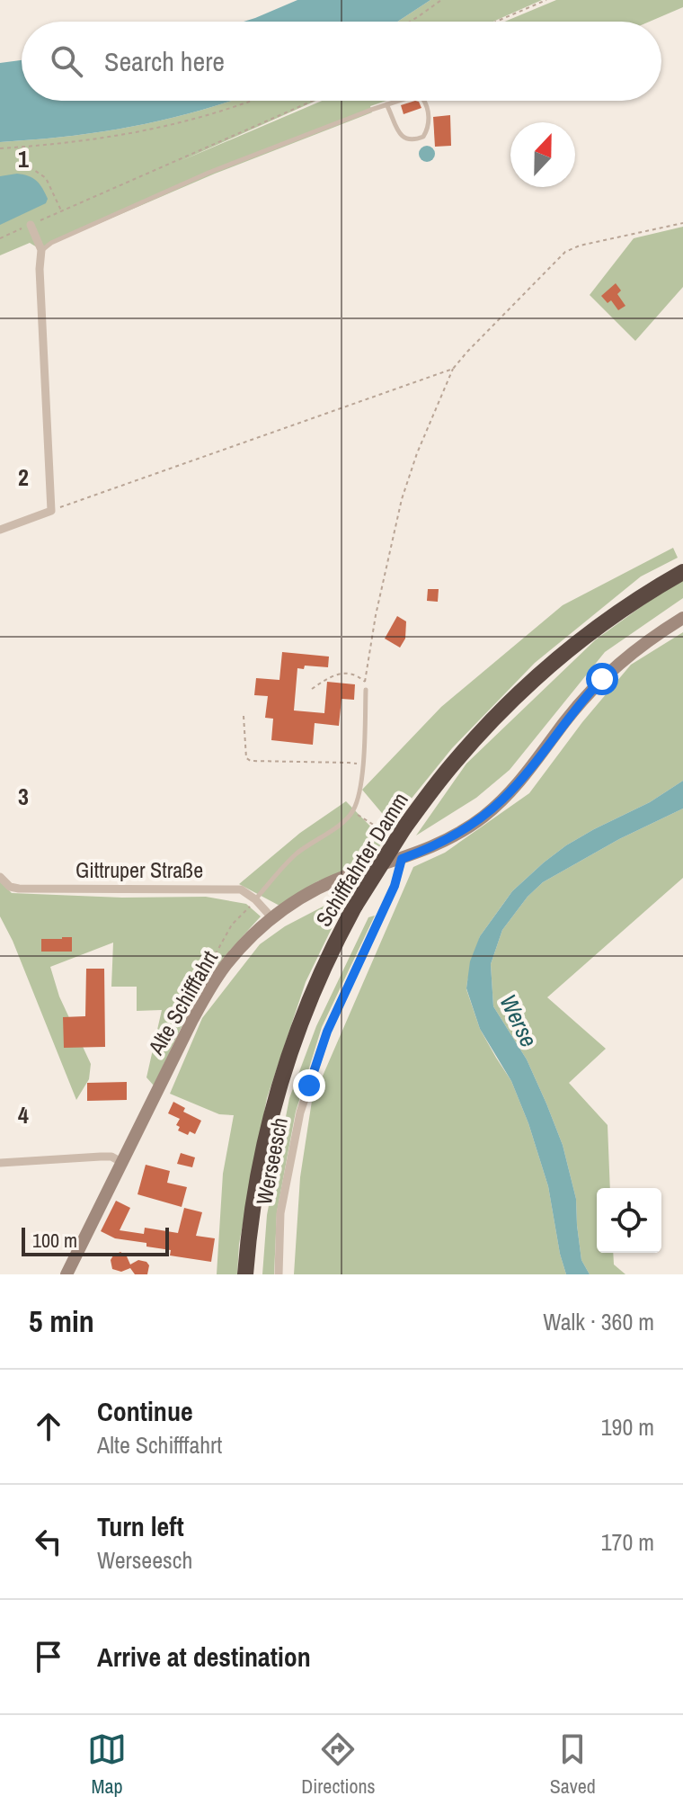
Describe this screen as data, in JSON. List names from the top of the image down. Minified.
{"streets":{"highway":["Schifffahrter Damm"],"street":["Gittruper Straße","Alte Schifffahrt","Werseesch"]},"crossings":[["Gittruper Straße","Alte Schifffahrt"],["Alte Schifffahrt","Werseesch"]],"water":["Werse"],"scale_bar":"100 m","north":"top","page":{"search":"Search here","scale":"100 m","heading":["5 min","Walk · 360 m"],"list":[["Continue","Alte Schifffahrt","190 m"],["Turn left","Werseesch","170 m"],"Arrive at destination"],"nav":["Map","Directions","Saved"]},"grid":{"rows":["1","2","3","4"]}}
